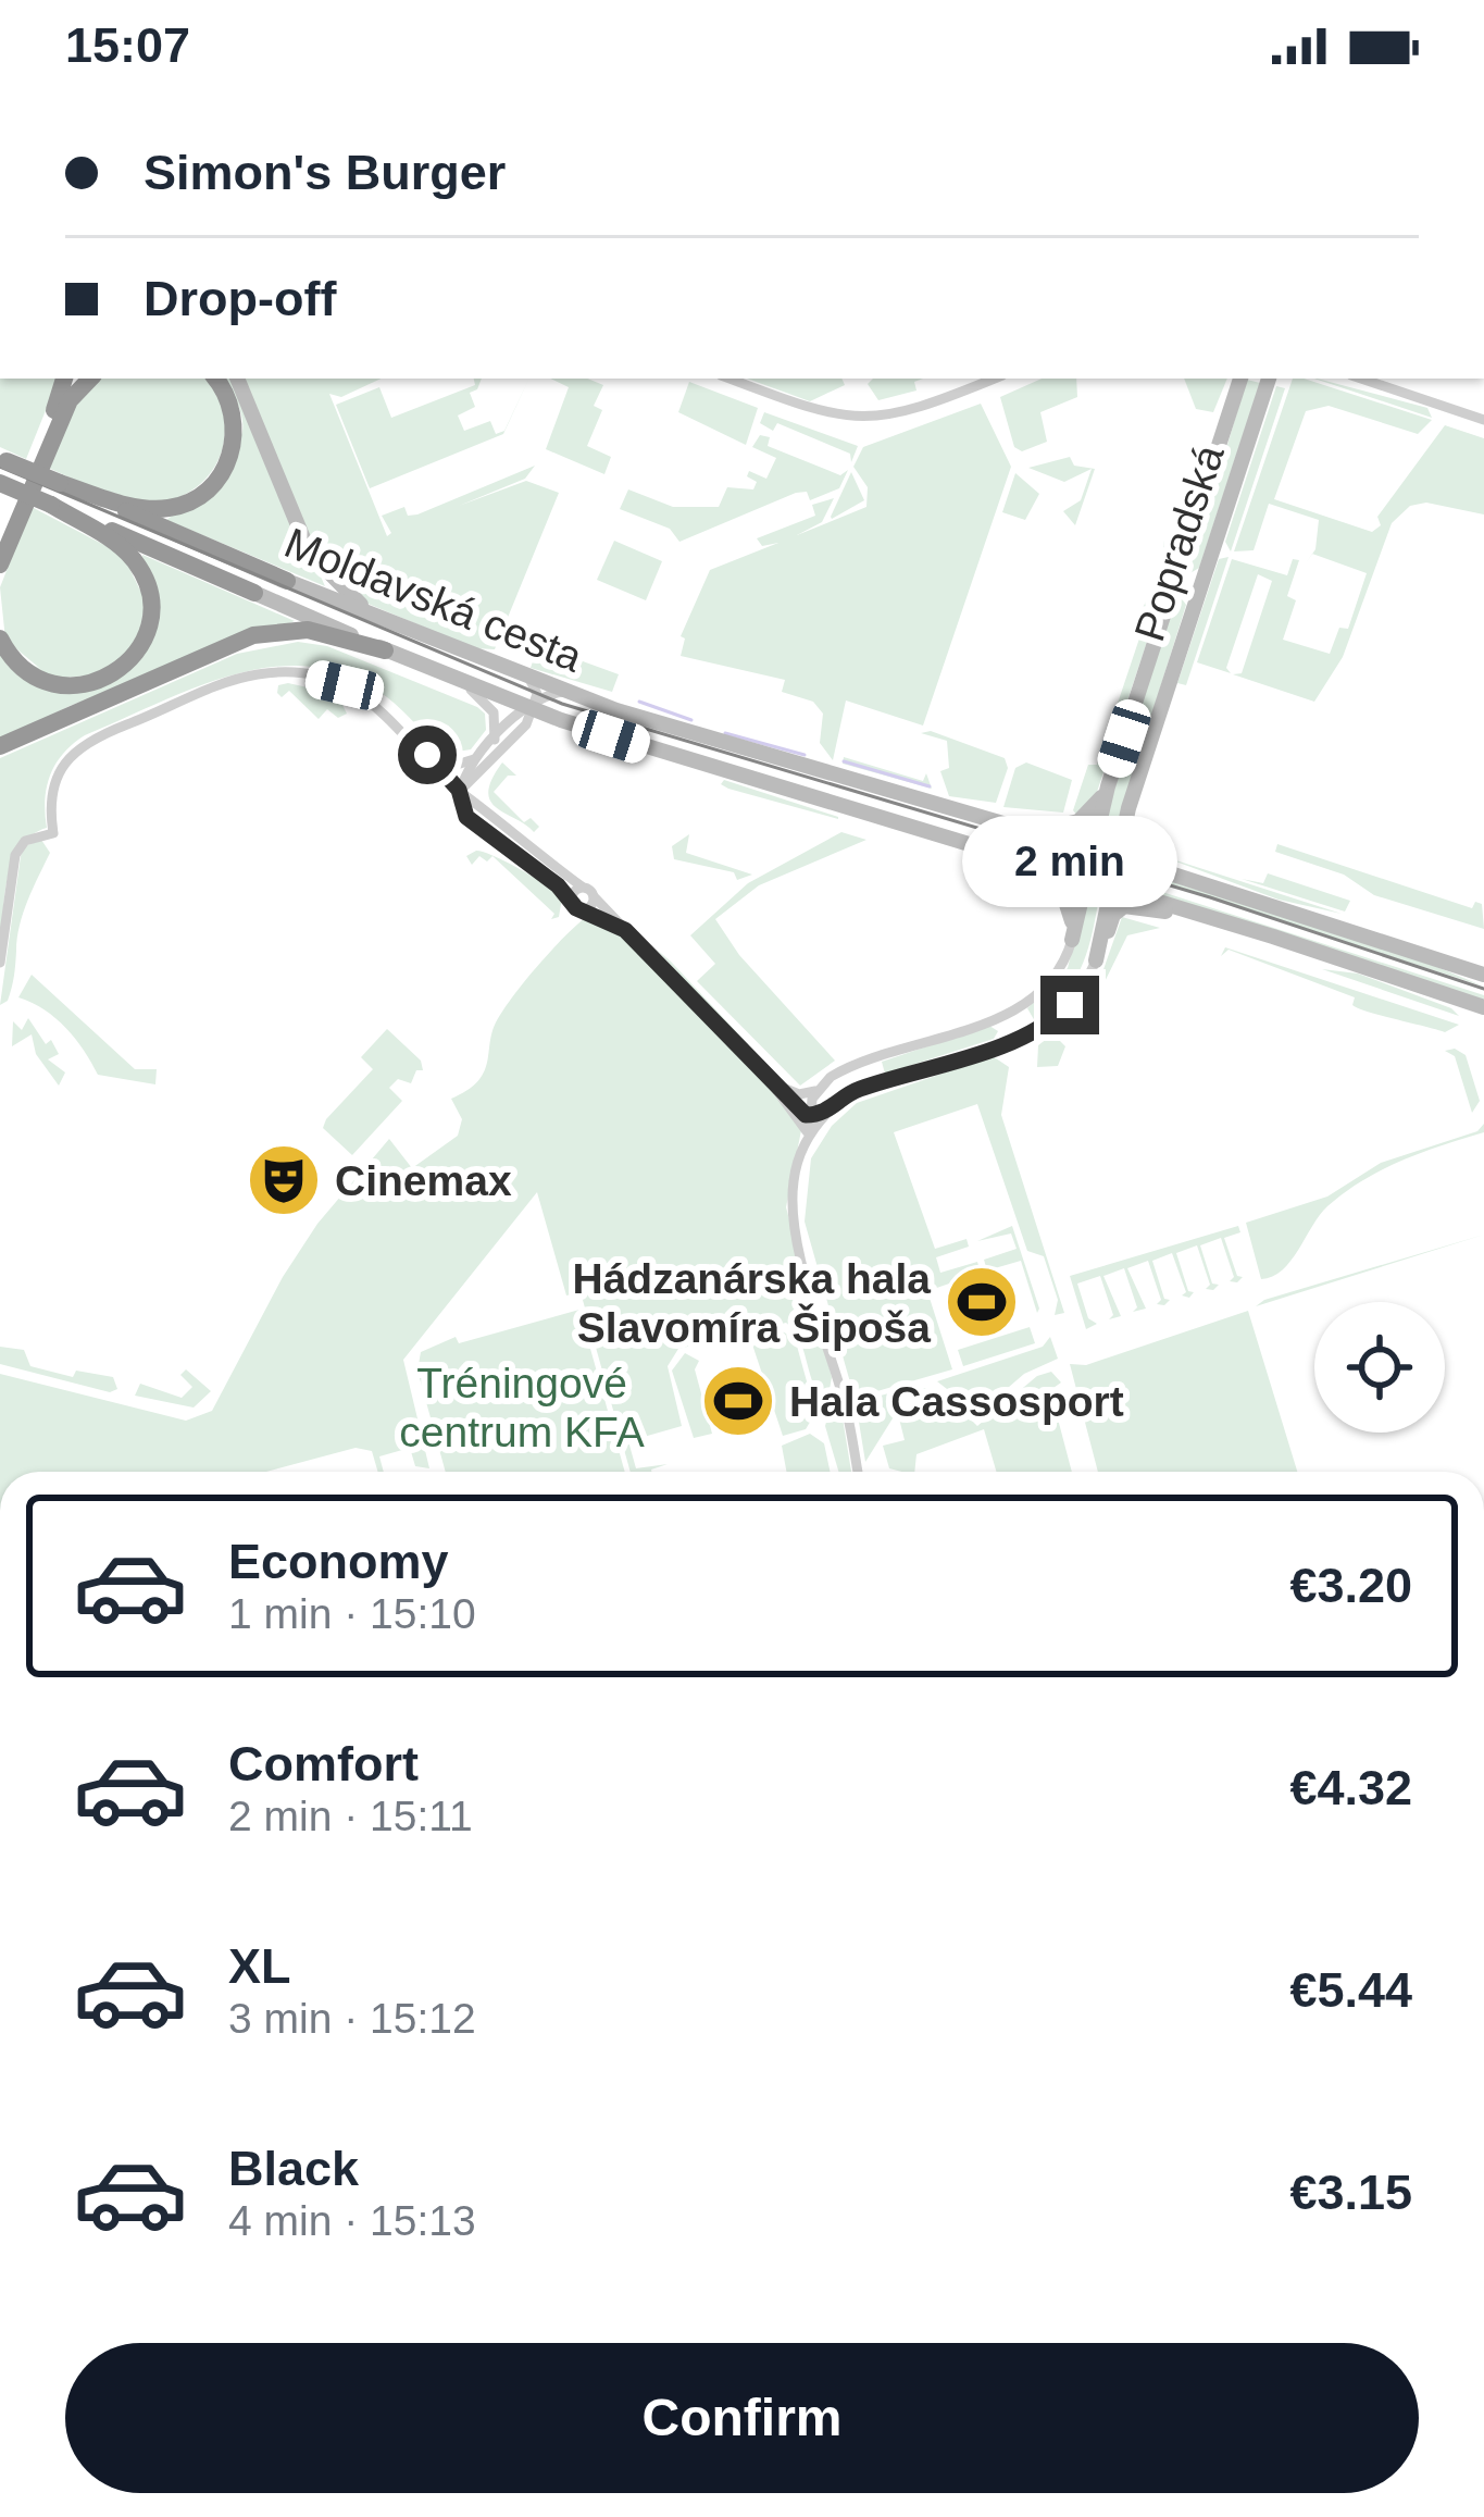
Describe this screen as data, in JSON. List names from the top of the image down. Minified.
{"streets":{"highway":["Moldavská cesta"],"street":["Popradská"]},"crossings":[["Popradská","Moldavská cesta"]],"parks":["Tréningové centrum KFA"],"places":{"theatre":["Cinemax"],"sports":["Hádzanárska hala Slavomíra Šipoša","Hala Cassosport"]},"page":{"status":"15:07","banner":["Simon's Burger","Drop-off"],"bubble":"2 min","list":[{"name":"Economy","note":"1 min · 15:10","value":"€3.20"},{"name":"Comfort","note":"2 min · 15:11","value":"€4.32"},{"name":"XL","note":"3 min · 15:12","value":"€5.44"},{"name":"Black","note":"4 min · 15:13","value":"€3.15"}],"buttons":"Confirm"}}
